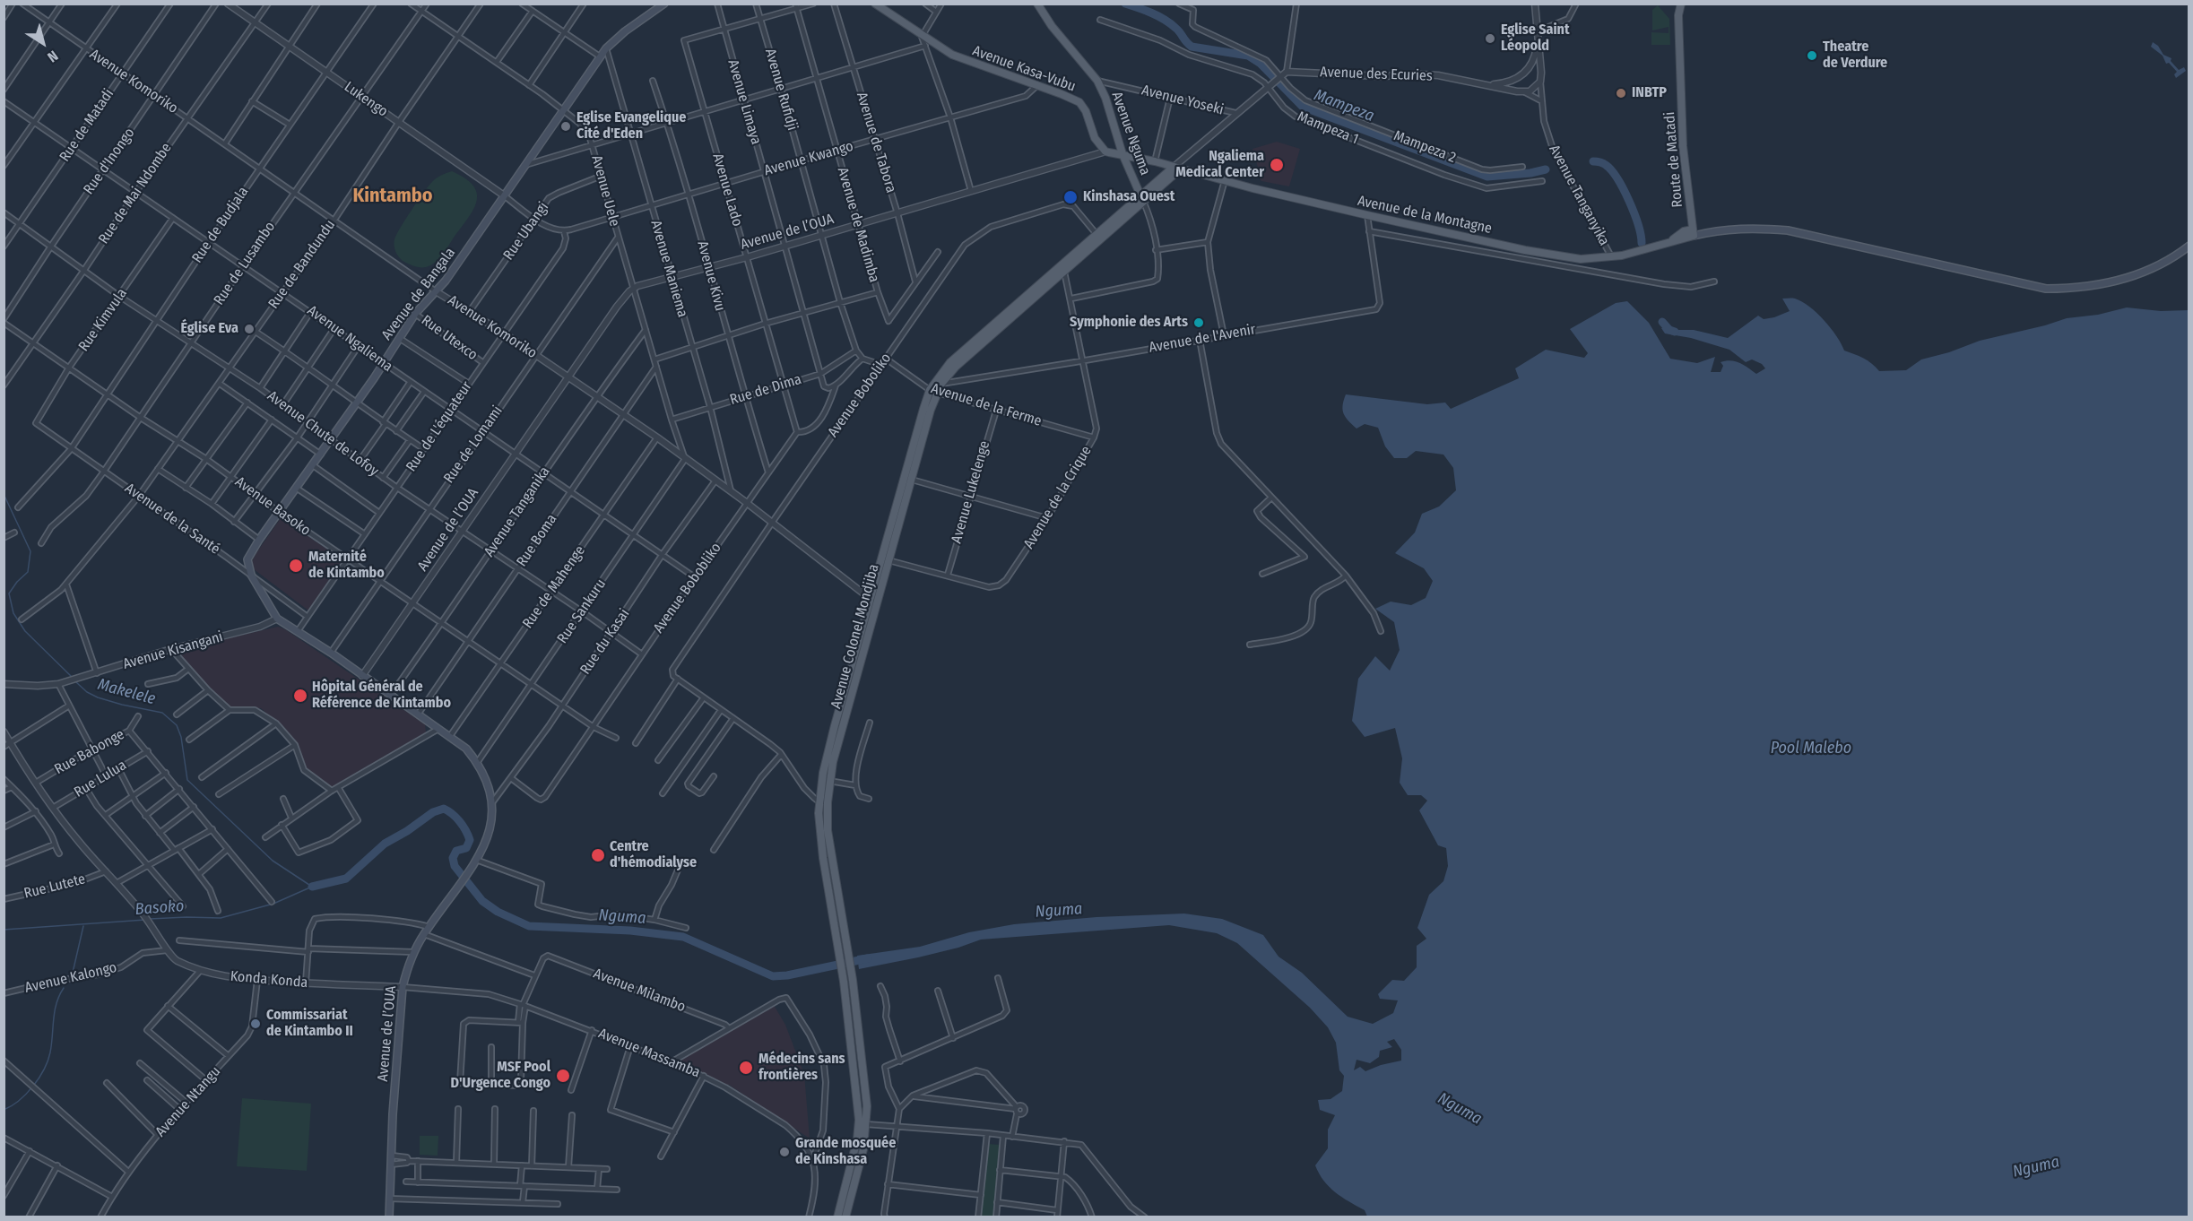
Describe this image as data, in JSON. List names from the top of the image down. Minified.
{"streets":{"main road":["Avenue Kasa-Vubu","Avenue Nguma","Route de Matadi","Avenue de la Montagne","Avenue de l’OUA","Avenue de Bangala","Avenue Colonel Mondjiba"],"street":["Avenue des Ecuries","Avenue Komoriko","Avenue Rufidji","Lukengo","Avenue Yoseki","Avenue Limaya","Rue de Matadi","Mampeza 1","Avenue de Tabora","Mampeza 2","Avenue Kwango","Rue d'Inongo","Avenue Lado","Avenue Uele","Rue de Mai Ndombe","Avenue Tanganyika","Rue de Budjala","Avenue de Madimba","Rue Ubangi","Rue de Lusambo","Rue de Bandundu","Avenue Maniema","Avenue Kivu","Rue Kimvula","Rue Utexco","Avenue Ngaliema","Avenue de l'Avenir","Rue de Dima","Avenue Boboliko","Avenue de la Ferme","Rue de L'équateur","Avenue Chute de Lofoy","Rue de Lomami","Avenue Lukelenge","Avenue de la Crique","Avenue Basoko","Avenue Tanganika","Avenue de la Santé","Rue Boma","Rue de Mahenge","Avenue Bobobliko","Rue Sankuru","Rue du Kasai","Avenue Kisangani","Rue Babonge","Rue Lulua","Rue Lutete","Avenue Kalongo","Konda Konda","Avenue Milambo","Avenue Massamba","Avenue Ntangu"]},"crossings":[["Avenue Kasa-Vubu","Avenue Kwango"],["Avenue Kasa-Vubu","Avenue de l’OUA"],["Avenue des Ecuries","Avenue Tanganyika"],["Avenue Komoriko","Rue de Matadi"],["Avenue Komoriko","Rue d'Inongo"],["Avenue Komoriko","Avenue Uele"],["Avenue Komoriko","Rue de Mai Ndombe"],["Avenue Komoriko","Rue de Budjala"],["Avenue Komoriko","Rue Ubangi"],["Avenue Komoriko","Avenue de l’OUA"],["Avenue Komoriko","Rue de Lusambo"],["Avenue Komoriko","Rue de Bandundu"],["Avenue Komoriko","Avenue Maniema"],["Avenue Komoriko","Avenue de Bangala"],["Avenue Komoriko","Avenue Boboliko"],["Avenue Komoriko","Rue de L'équateur"],["Avenue Komoriko","Rue de Lomami"],["Avenue Komoriko","Avenue Tanganika"],["Avenue Komoriko","Rue Boma"],["Avenue Komoriko","Rue de Mahenge"],["Avenue Komoriko","Avenue Bobobliko"],["Avenue Komoriko","Rue Sankuru"],["Avenue Komoriko","Avenue Colonel Mondjiba"],["Avenue Komoriko","Rue du Kasai"],["Avenue Rufidji","Avenue Kwango"],["Avenue Rufidji","Avenue de l’OUA"],["Avenue Rufidji","Rue de Dima"],["Avenue Rufidji","Avenue Bobobliko"],["Lukengo","Rue de Mai Ndombe"],["Lukengo","Rue de Budjala"],["Lukengo","Rue de Lusambo"],["Lukengo","Rue de Bandundu"],["Lukengo","Avenue de Bangala"],["Avenue Yoseki","Avenue Nguma"],["Avenue Limaya","Avenue Kwango"],["Avenue Limaya","Avenue Lado"],["Avenue Limaya","Avenue de l’OUA"],["Avenue Limaya","Rue de Dima"],["Avenue Limaya","Avenue Bobobliko"],["Rue de Matadi","Avenue Ngaliema"],["Rue de Matadi","Avenue Chute de Lofoy"],["Avenue Nguma","Avenue Colonel Mondjiba"],["Avenue de Tabora","Avenue Kwango"],["Avenue de Tabora","Avenue de Madimba"],["Avenue de Tabora","Avenue de l’OUA"],["Avenue Kwango","Avenue Lado"],["Avenue Kwango","Avenue Uele"],["Avenue Kwango","Avenue de Madimba"],["Avenue Kwango","Avenue Maniema"],["Avenue Kwango","Avenue Kivu"],["Avenue Kwango","Rue de L'équateur"],["Rue d'Inongo","Avenue Ngaliema"],["Rue d'Inongo","Avenue Chute de Lofoy"],["Rue d'Inongo","Avenue Basoko"],["Avenue Lado","Avenue de l’OUA"],["Avenue Lado","Rue de Dima"],["Avenue Lado","Avenue Bobobliko"],["Avenue Uele","Rue Ubangi"],["Avenue Uele","Avenue de l’OUA"],["Avenue Uele","Rue de Lusambo"],["Avenue Uele","Rue de Bandundu"],["Avenue Uele","Avenue de Bangala"],["Avenue Uele","Rue de Dima"],["Avenue Uele","Rue de Lomami"],["Avenue Uele","Avenue Tanganika"],["Avenue Uele","Rue Boma"],["Avenue Uele","Rue Sankuru"],["Rue de Mai Ndombe","Avenue Ngaliema"],["Rue de Mai Ndombe","Avenue Chute de Lofoy"],["Rue de Mai Ndombe","Avenue Basoko"],["Avenue Tanganyika","Avenue de la Montagne"],["Avenue de la Montagne","Avenue de l'Avenir"],["Avenue de la Montagne","Avenue Colonel Mondjiba"],["Rue de Budjala","Avenue Ngaliema"],["Rue de Budjala","Avenue Chute de Lofoy"],["Rue de Budjala","Avenue Basoko"],["Rue de Budjala","Avenue de la Santé"],["Avenue de Madimba","Avenue de l’OUA"],["Avenue de l’OUA","Avenue Maniema"],["Avenue de l’OUA","Avenue Kivu"],["Avenue de l’OUA","Avenue Ngaliema"],["Avenue de l’OUA","Avenue Chute de Lofoy"],["Avenue de l’OUA","Avenue Basoko"],["Avenue de l’OUA","Rue du Kasai"],["Avenue de l’OUA","Konda Konda"],["Avenue de l’OUA","Avenue Massamba"],["Rue de Lusambo","Avenue Ngaliema"],["Rue de Lusambo","Avenue Chute de Lofoy"],["Rue de Lusambo","Avenue Basoko"],["Rue de Lusambo","Avenue de la Santé"],["Rue de Bandundu","Avenue Ngaliema"],["Rue de Bandundu","Avenue Chute de Lofoy"],["Rue de Bandundu","Avenue Basoko"],["Rue de Bandundu","Avenue de la Santé"],["Avenue Maniema","Avenue de Bangala"],["Avenue Maniema","Rue de Dima"],["Avenue Kivu","Rue de Dima"],["Avenue Kivu","Avenue Bobobliko"],["Avenue de Bangala","Rue Utexco"],["Avenue de Bangala","Avenue Ngaliema"],["Avenue de Bangala","Avenue Chute de Lofoy"],["Avenue de Bangala","Avenue Basoko"],["Avenue de Bangala","Avenue de la Santé"],["Rue Kimvula","Avenue Ngaliema"],["Rue Kimvula","Avenue Chute de Lofoy"],["Rue Kimvula","Avenue Basoko"],["Rue Kimvula","Avenue de la Santé"],["Rue Utexco","Rue de L'équateur"],["Avenue Ngaliema","Rue de L'équateur"],["Avenue Ngaliema","Rue de Lomami"],["Avenue Ngaliema","Avenue Tanganika"],["Avenue Ngaliema","Rue Boma"],["Avenue Ngaliema","Rue de Mahenge"],["Avenue Ngaliema","Avenue Bobobliko"],["Avenue Ngaliema","Rue Sankuru"],["Avenue Ngaliema","Rue du Kasai"],["Avenue de l'Avenir","Avenue de la Crique"],["Avenue de l'Avenir","Avenue Colonel Mondjiba"],["Avenue Boboliko","Avenue de la Ferme"],["Avenue Boboliko","Avenue Colonel Mondjiba"],["Avenue de la Ferme","Avenue Lukelenge"],["Avenue de la Ferme","Avenue de la Crique"],["Avenue de la Ferme","Avenue Colonel Mondjiba"],["Rue de L'équateur","Avenue Chute de Lofoy"],["Rue de L'équateur","Avenue Basoko"],["Rue de L'équateur","Avenue de la Santé"],["Avenue Chute de Lofoy","Rue de Lomami"],["Avenue Chute de Lofoy","Avenue Tanganika"],["Avenue Chute de Lofoy","Rue Boma"],["Avenue Chute de Lofoy","Rue de Mahenge"],["Avenue Chute de Lofoy","Avenue Bobobliko"],["Avenue Chute de Lofoy","Rue Sankuru"],["Avenue Chute de Lofoy","Rue du Kasai"],["Rue de Lomami","Avenue Basoko"],["Avenue Lukelenge","Avenue de la Crique"],["Avenue de la Crique","Avenue Colonel Mondjiba"],["Avenue Basoko","Avenue Tanganika"],["Avenue Basoko","Rue Boma"],["Avenue Basoko","Rue de Mahenge"],["Avenue Basoko","Avenue Bobobliko"],["Avenue Basoko","Rue Sankuru"],["Avenue Basoko","Rue du Kasai"],["Avenue Bobobliko","Rue du Kasai"],["Rue Babonge","Konda Konda"],["Rue Lulua","Konda Konda"],["Rue Lutete","Konda Konda"],["Avenue Kalongo","Konda Konda"],["Konda Konda","Avenue Massamba"],["Konda Konda","Avenue Ntangu"]],"districts":["Kintambo"],"water":["Mampeza","Makelele","Pool Malebo","Basoko","Nguma"],"places":["Eglise Saint Léopold","Theatre de Verdure","INBTP","Eglise Evangelique Cité d'Eden","Ngaliema Medical Center","Kinshasa Ouest","Symphonie des Arts","Église Eva","Maternité de Kintambo","Hôpital Général de Référence de Kintambo","Centre d'hémodialyse","Commissariat de Kintambo II","Médecins sans frontières","MSF Pool D'Urgence Congo","Grande mosquée de Kinshasa"],"north":"bottom right"}
